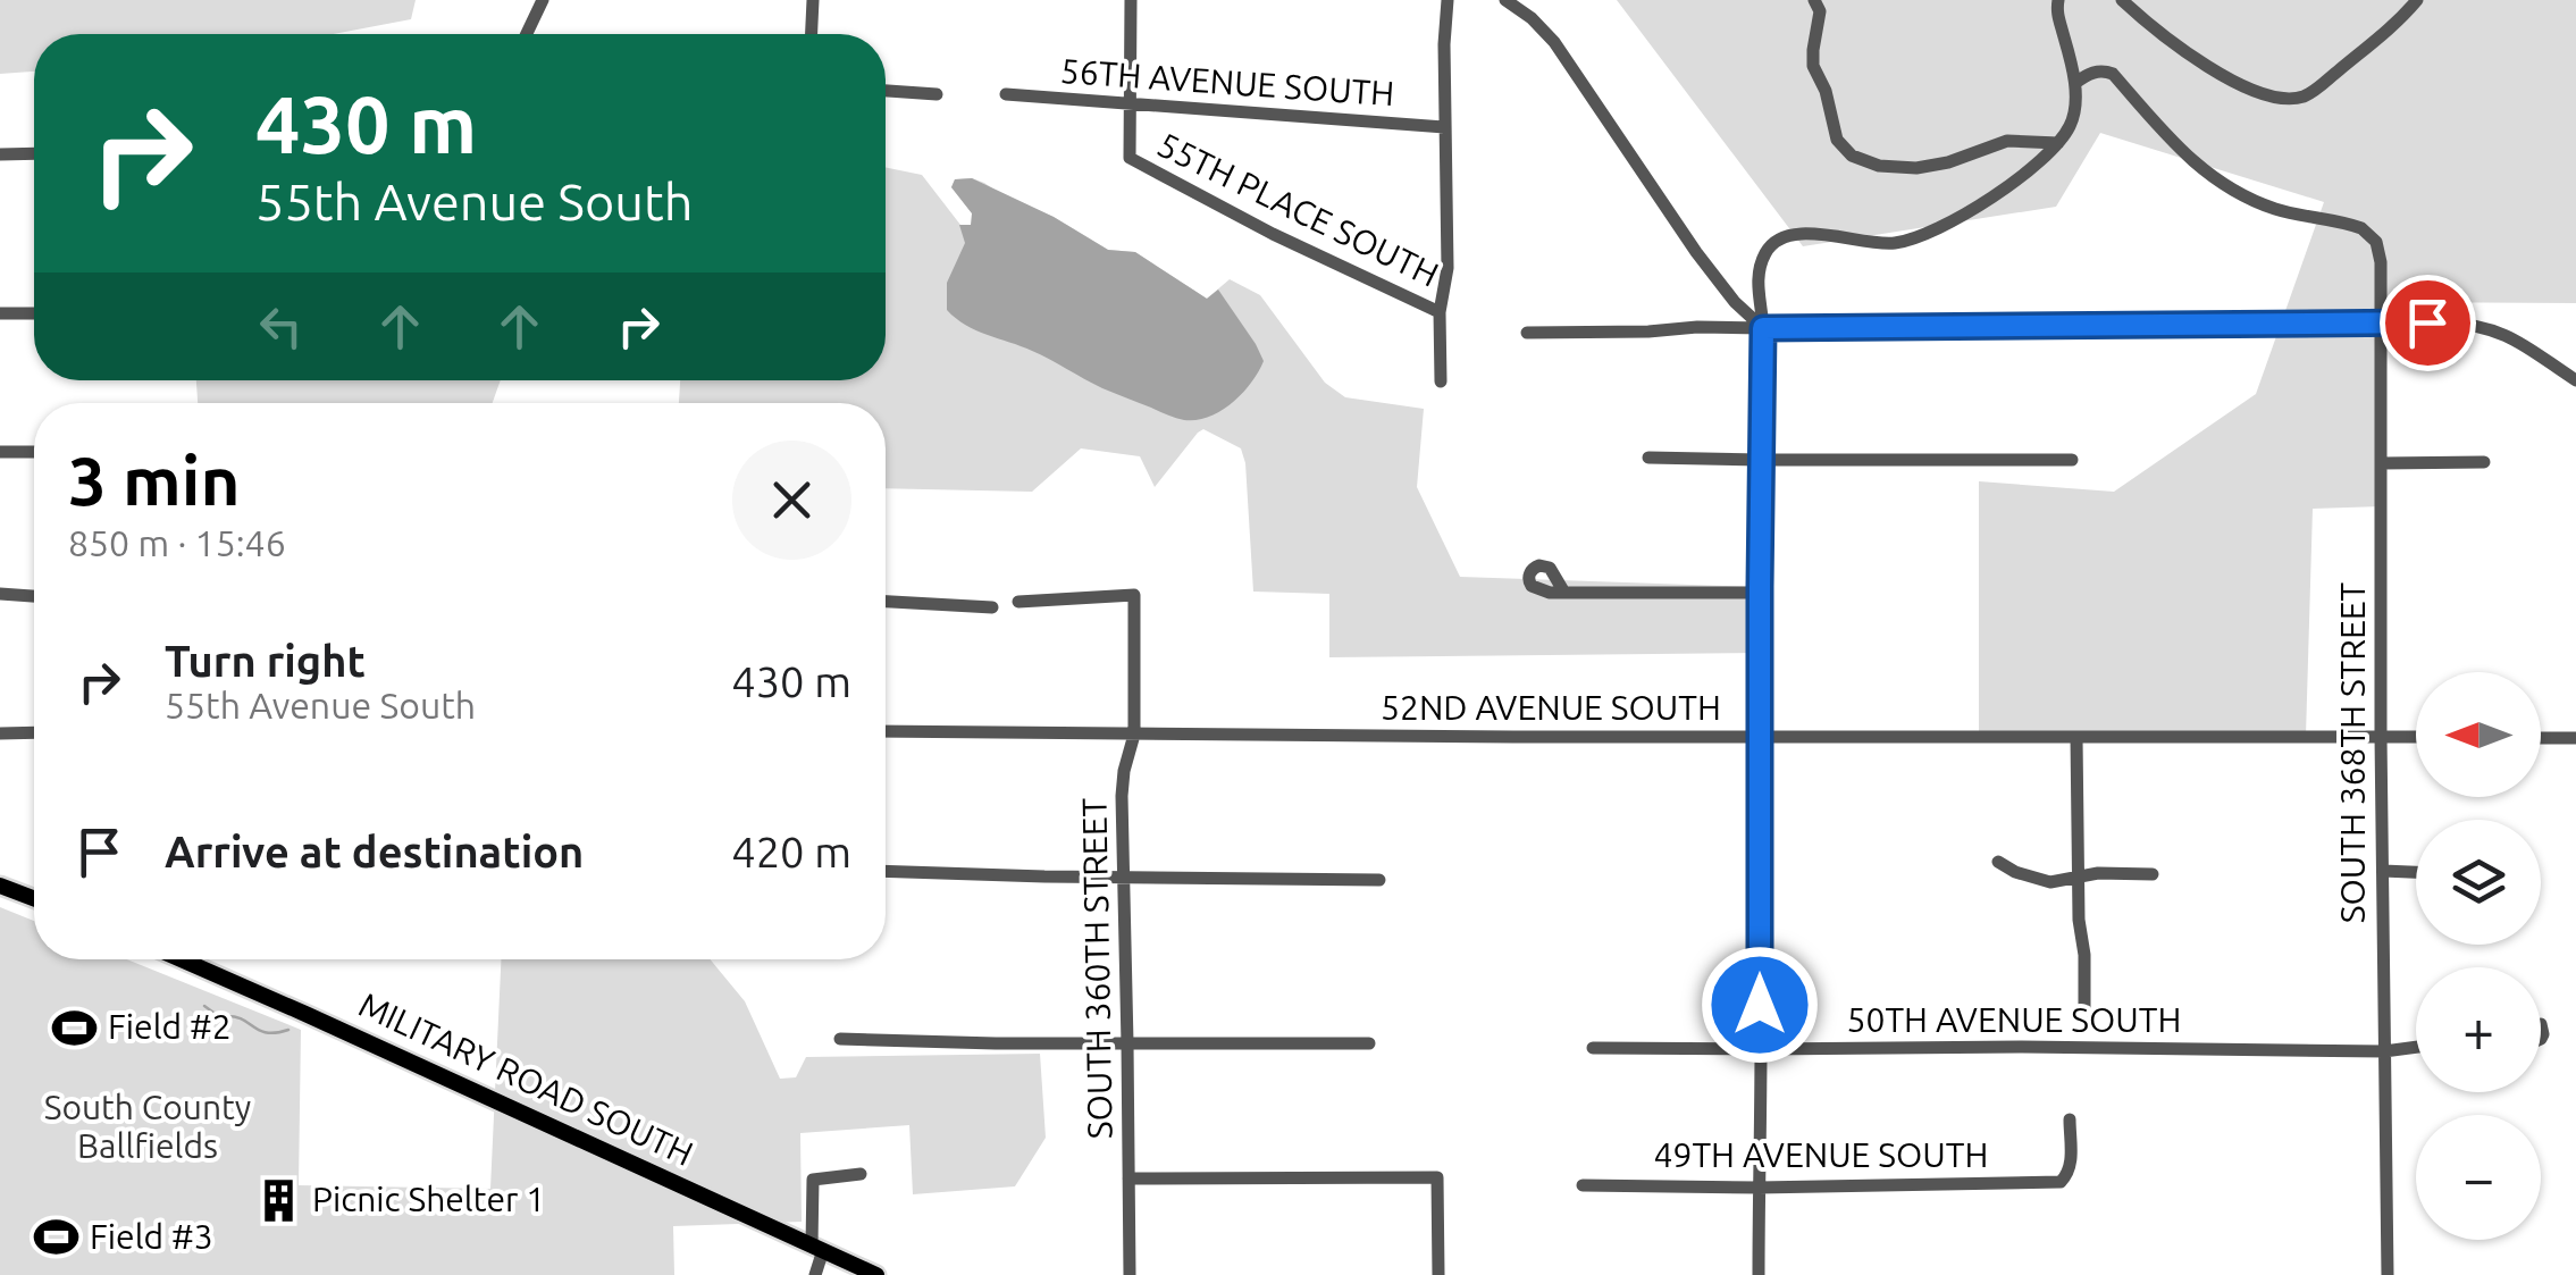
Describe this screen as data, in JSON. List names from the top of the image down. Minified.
{"streets":{"main road":["MILITARY ROAD SOUTH"],"street":["56TH AVENUE SOUTH","55TH PLACE SOUTH","52ND AVENUE SOUTH","SOUTH 368TH STREET","SOUTH 360TH STREET","50TH AVENUE SOUTH","49TH AVENUE SOUTH"]},"crossings":[["56TH AVENUE SOUTH","55TH PLACE SOUTH"],["52ND AVENUE SOUTH","SOUTH 368TH STREET"],["52ND AVENUE SOUTH","SOUTH 360TH STREET"],["SOUTH 368TH STREET","50TH AVENUE SOUTH"]],"parks":["South County Ballfields"],"places":{"sports":["Field #2","Field #3"],"building":["Picnic Shelter 1"]},"north":"left","page":{"turn":["430 m","55th Avenue South"],"heading":["3 min","850 m · 15:46"],"list":[{"name":"Turn right","note":"55th Avenue South","value":"430 m"},{"name":"Arrive at destination","value":"420 m"}],"map_buttons":["+","−"]}}
